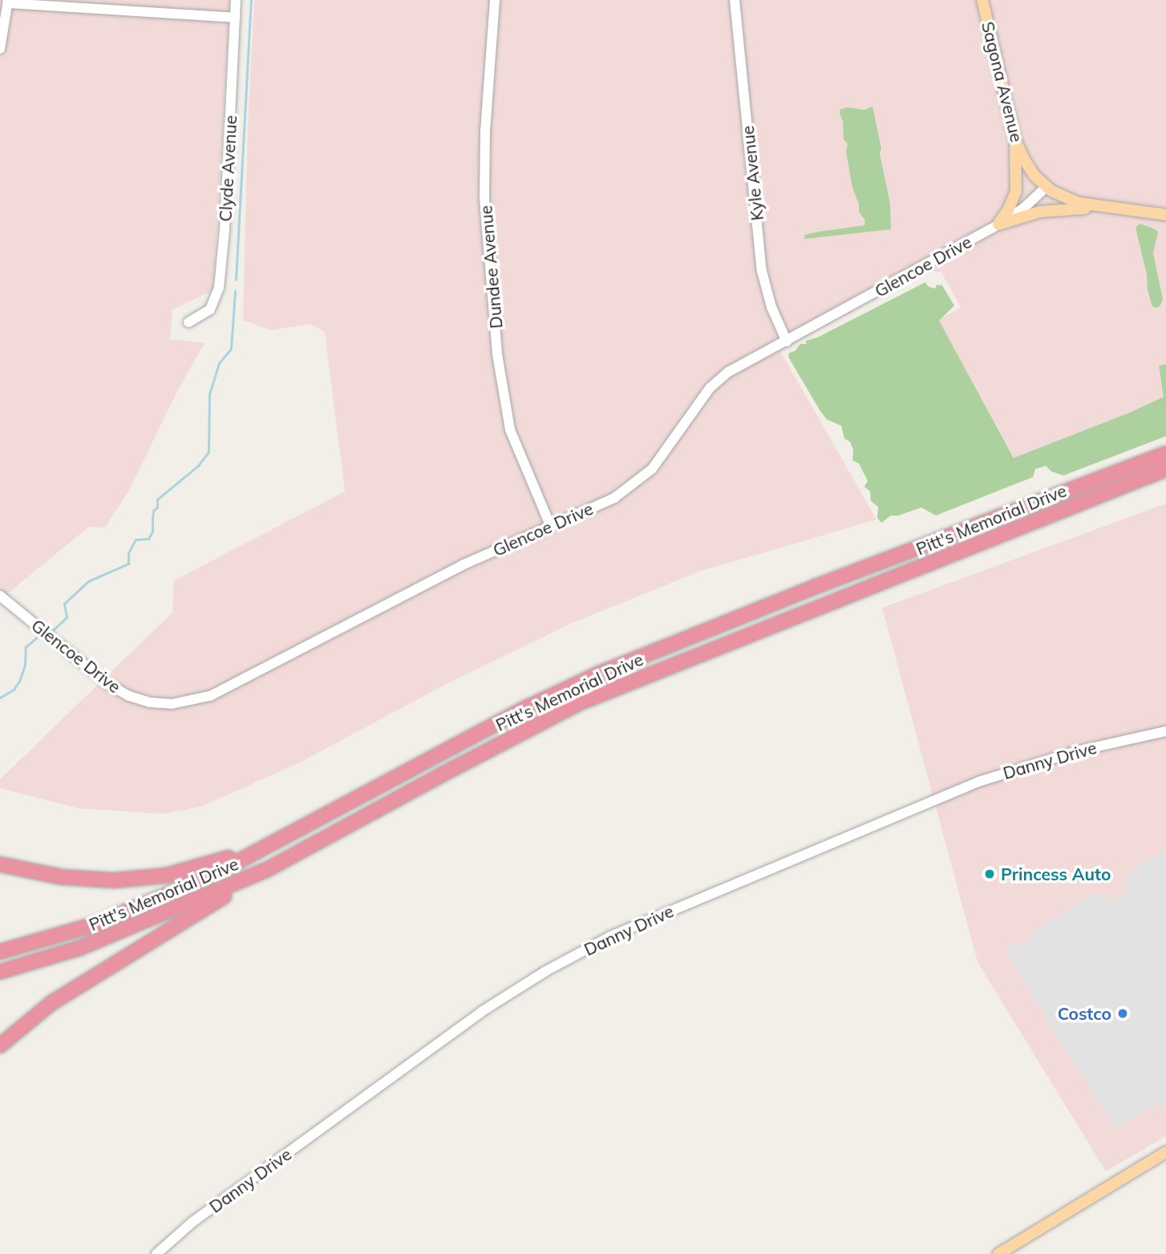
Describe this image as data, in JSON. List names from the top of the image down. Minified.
{"streets":{"highway":["Pitt's Memorial Drive"],"main road":["Sagona Avenue"],"street":["Clyde Avenue","Kyle Avenue","Glencoe Drive","Dundee Avenue","Danny Drive"]},"crossings":[["Sagona Avenue","Glencoe Drive"],["Kyle Avenue","Glencoe Drive"],["Glencoe Drive","Dundee Avenue"]],"places":["Princess Auto","Costco"]}
